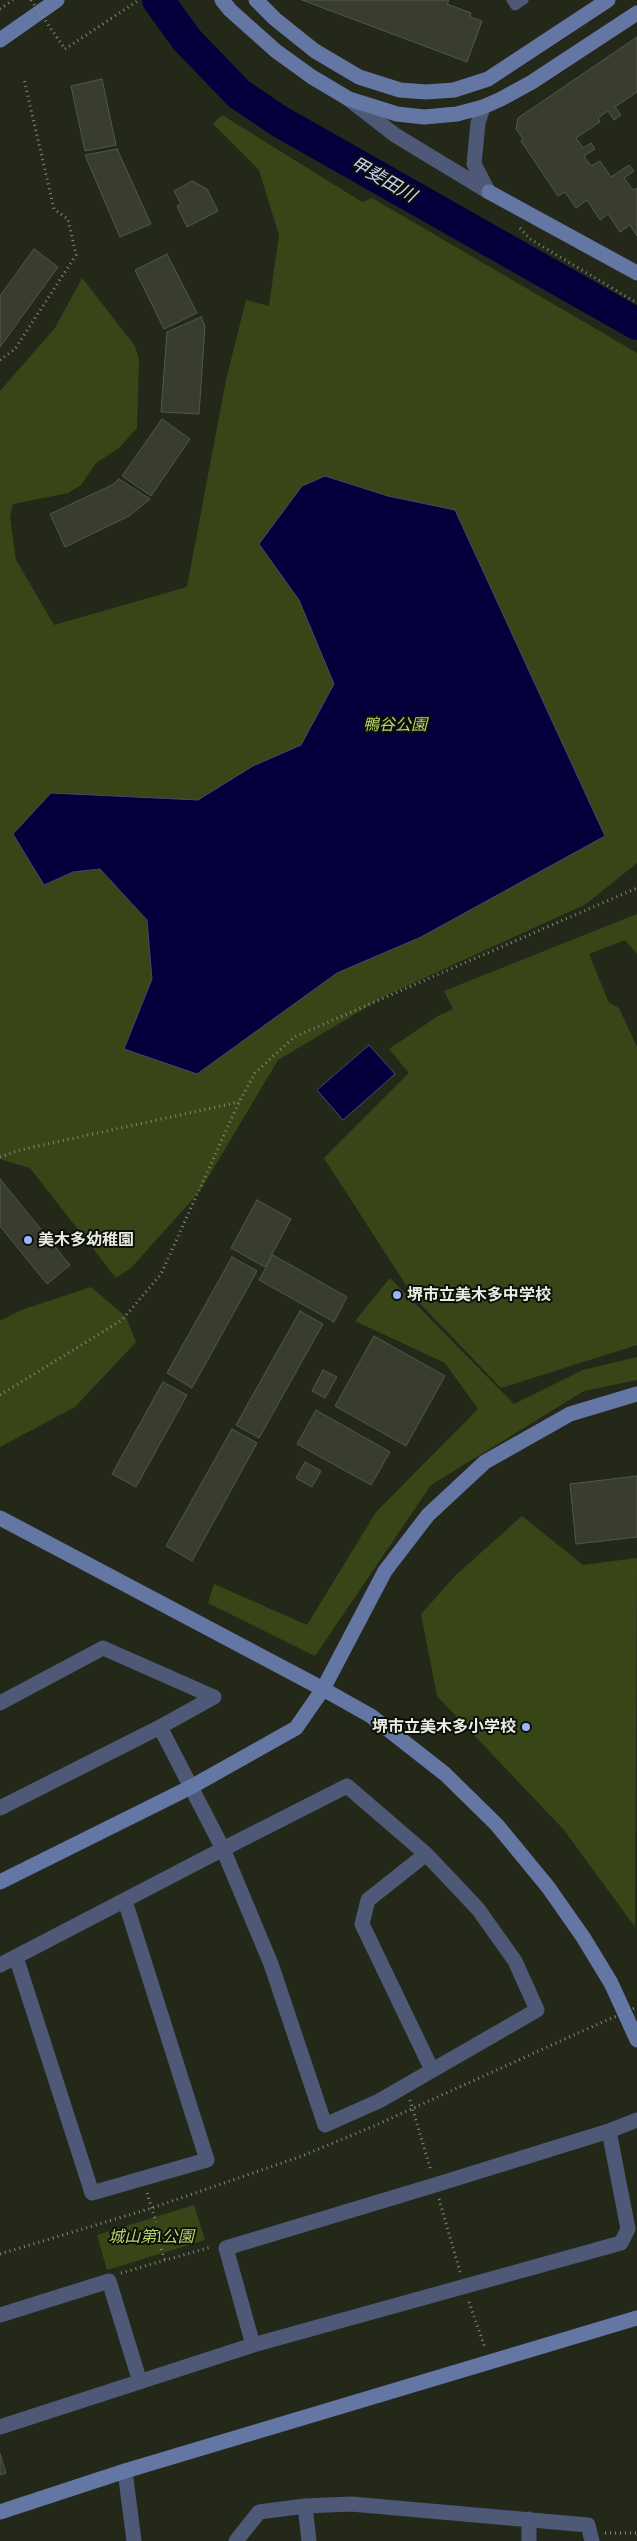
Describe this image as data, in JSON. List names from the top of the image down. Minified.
{"water":["甲斐田川"],"parks":["鴨谷公園","城山第1公園"],"places":["美木多幼稚園","堺市立美木多中学校","堺市立美木多小学校"]}
